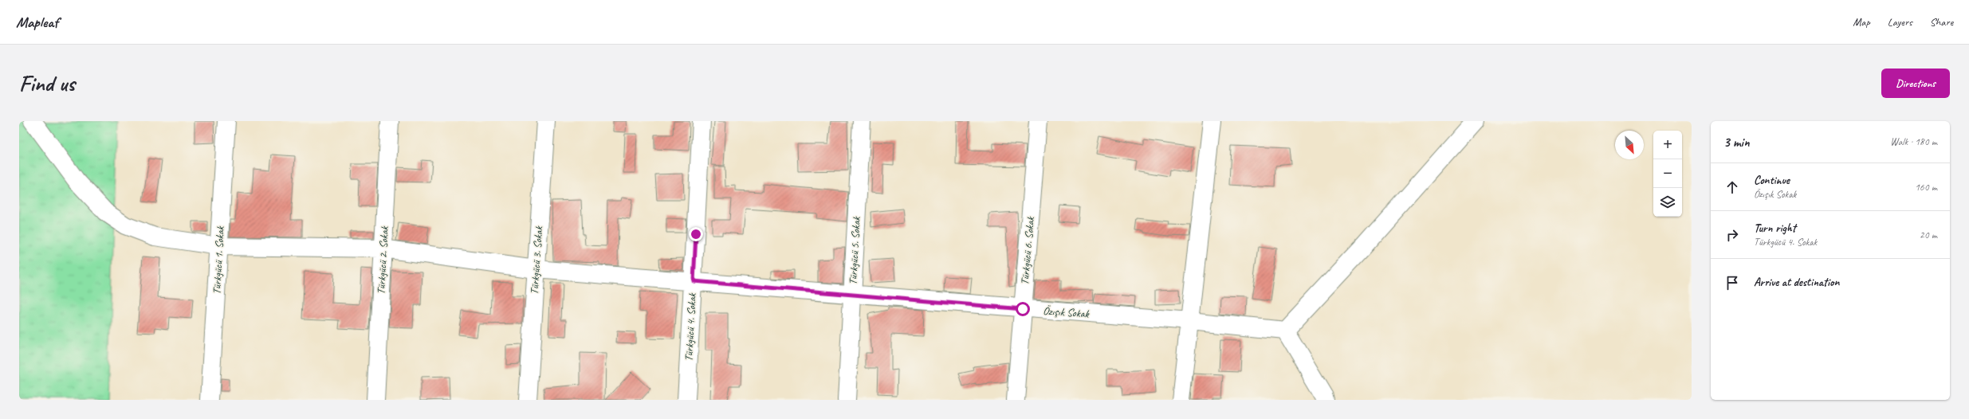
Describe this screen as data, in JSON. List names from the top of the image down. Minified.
{"streets":{"street":["Türkgücü 5. Sokak","Türkgücü 6. Sokak","Türkgücü 1. Sokak","Türkgücü 2. Sokak","Türkgücü 3. Sokak","Özışık Sokak","Türkgücü 4. Sokak"]},"crossings":[["Türkgücü 5. Sokak","Özışık Sokak"],["Türkgücü 6. Sokak","Özışık Sokak"],["Türkgücü 1. Sokak","Özışık Sokak"],["Türkgücü 2. Sokak","Özışık Sokak"],["Türkgücü 3. Sokak","Özışık Sokak"],["Özışık Sokak","Türkgücü 4. Sokak"]],"north":"bottom right","page":{"header":"Mapleaf","nav":["Map","Layers","Share"],"buttons":"Directions","title":"Find us","heading":["3 min","Walk · 180 m"],"map_buttons":["+","−"],"list":[["Continue","Özışık Sokak","160 m"],["Turn right","Türkgücü 4. Sokak","20 m"],"Arrive at destination"]}}
